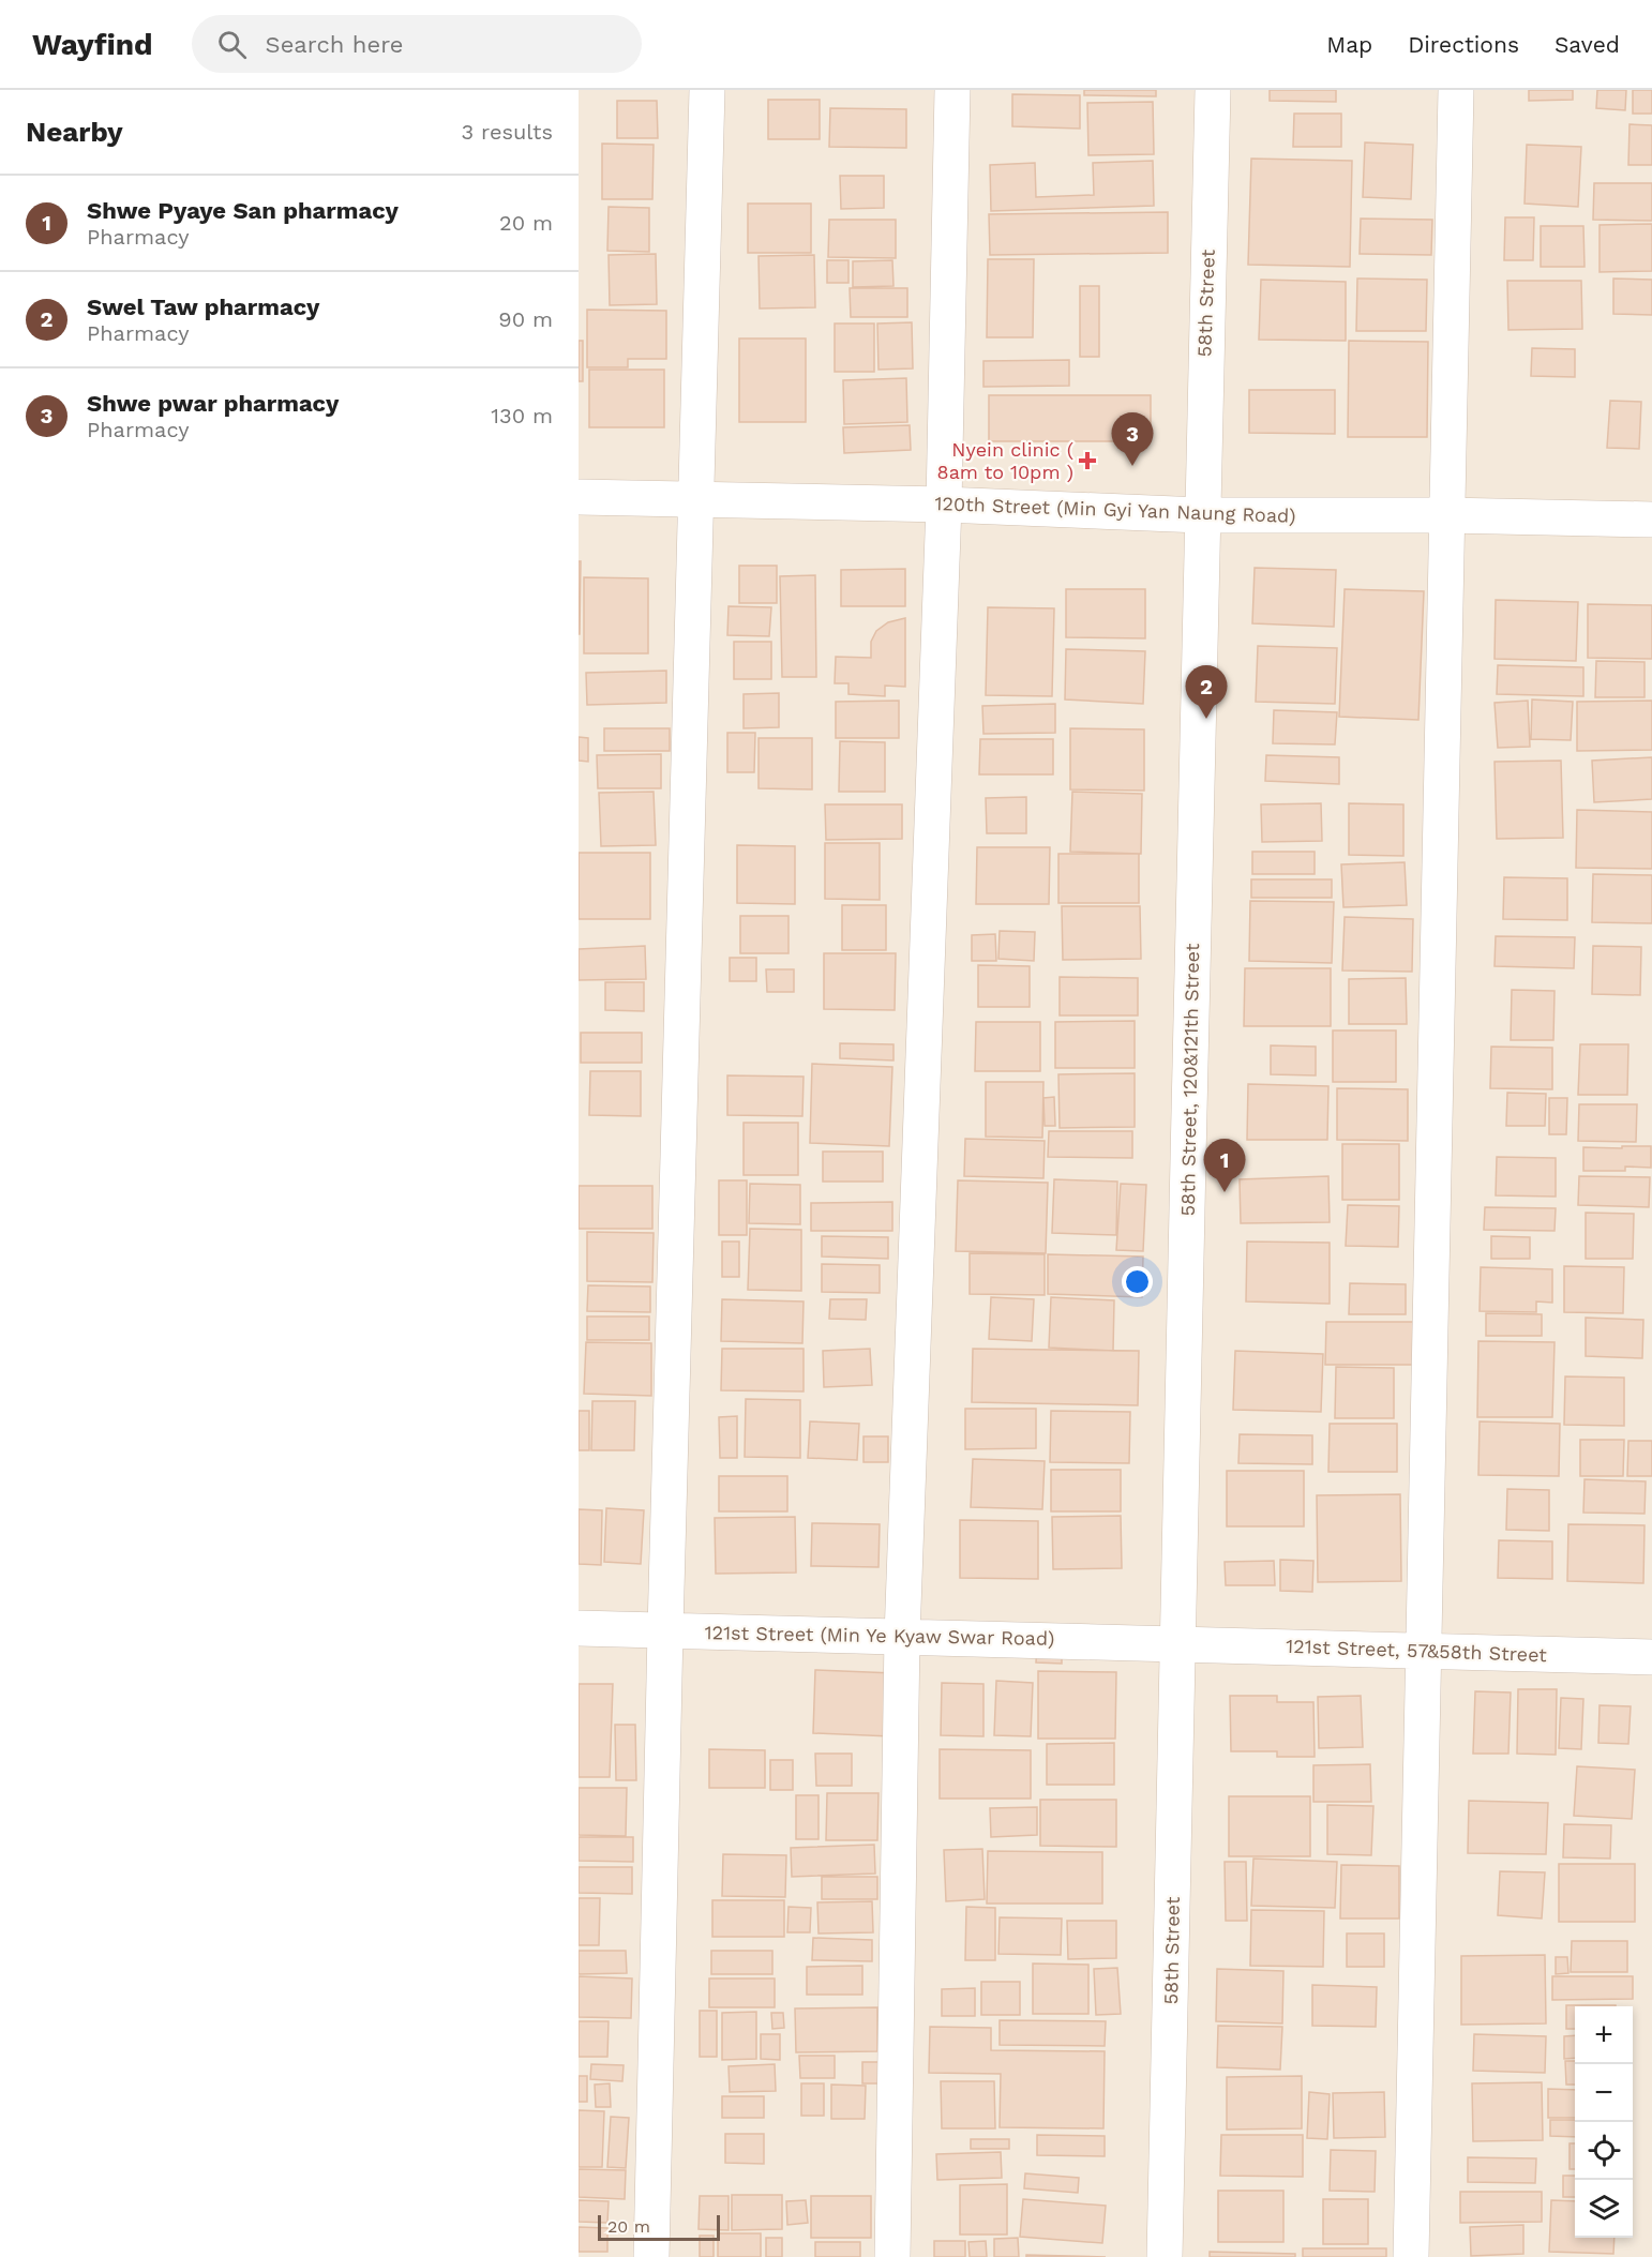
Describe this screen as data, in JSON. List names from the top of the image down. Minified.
{"streets":{"street":["58th Street","120th Street (Min Gyi Yan Naung Road)","58th Street, 120&121th Street","121st Street (Min Ye Kyaw Swar Road)","121st Street, 57&58th Street"]},"crossings":[["58th Street","120th Street (Min Gyi Yan Naung Road)"],["58th Street","58th Street, 120&121th Street"],["58th Street","121st Street (Min Ye Kyaw Swar Road)"],["58th Street","121st Street, 57&58th Street"],["120th Street (Min Gyi Yan Naung Road)","58th Street, 120&121th Street"],["58th Street, 120&121th Street","121st Street (Min Ye Kyaw Swar Road)"],["58th Street, 120&121th Street","121st Street, 57&58th Street"],["121st Street (Min Ye Kyaw Swar Road)","121st Street, 57&58th Street"]],"places":{"health":["Nyein clinic ( 8am to 10pm )"]},"scale_bar":"20 m","page":{"header":"Wayfind","search":"Search here","nav":["Map","Directions","Saved"],"heading":["Nearby","3 results"],"list":[{"mark":"1","name":"Shwe Pyaye San pharmacy","note":"Pharmacy","value":"20 m"},{"mark":"2","name":"Swel Taw pharmacy","note":"Pharmacy","value":"90 m"},{"mark":"3","name":"Shwe pwar pharmacy","note":"Pharmacy","value":"130 m"}],"pins":["3","2","1"],"map_buttons":["+","−"],"scale":"20 m"}}
